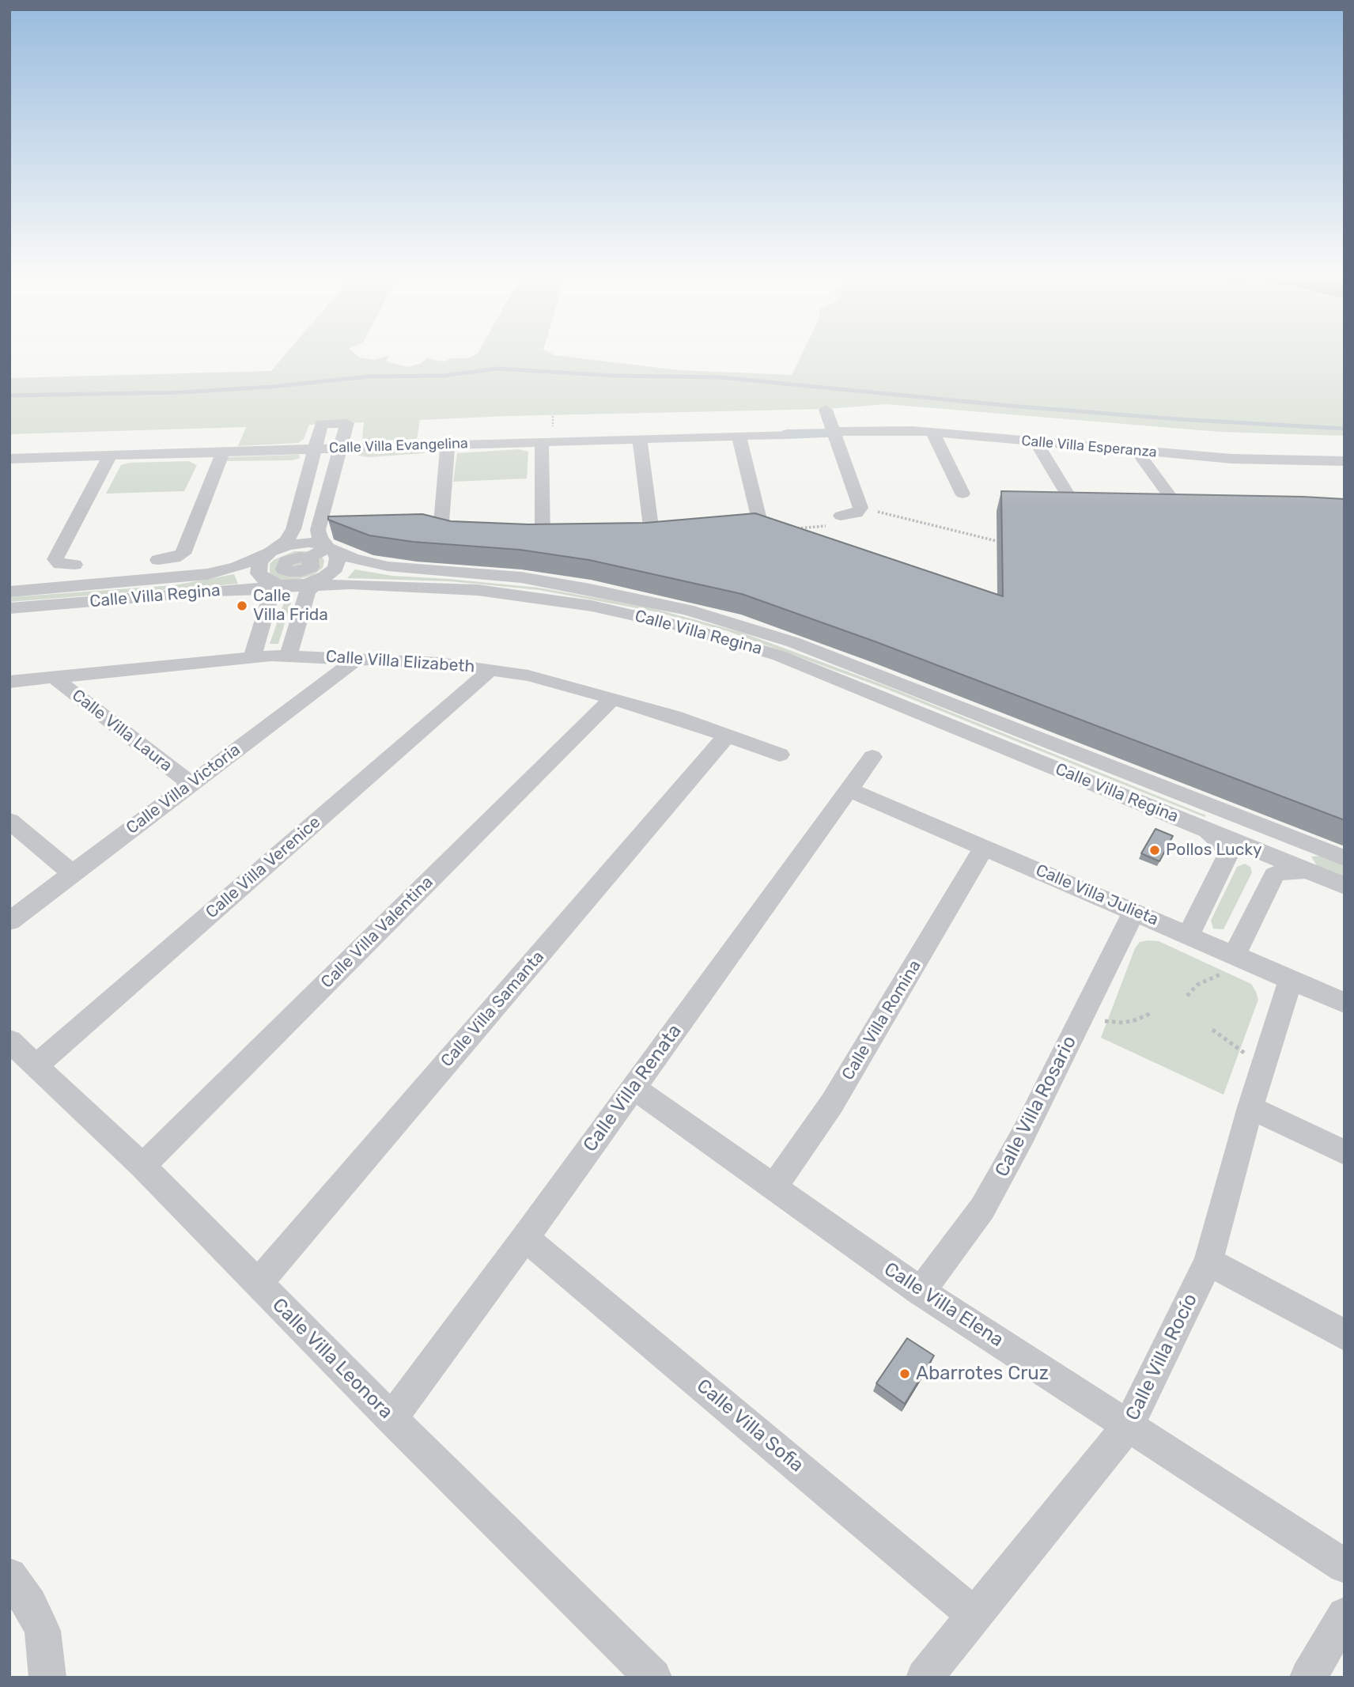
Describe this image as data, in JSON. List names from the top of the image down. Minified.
{"streets":{"street":["Calle Villa Evangelina","Calle Villa Esperanza","Calle Villa Regina","Calle Villa Elizabeth","Calle Villa Laura","Calle Villa Victoria","Calle Villa Verenice","Calle Villa Julieta","Calle Villa Valentina","Calle Villa Samanta","Calle Villa Romina","Calle Villa Renata","Calle Villa Rosario","Calle Villa Elena","Calle Villa Rocío","Calle Villa Leonora","Calle Villa Sofia"]},"crossings":[["Calle Villa Elizabeth","Calle Villa Laura"],["Calle Villa Elizabeth","Calle Villa Victoria"],["Calle Villa Elizabeth","Calle Villa Verenice"],["Calle Villa Elizabeth","Calle Villa Valentina"],["Calle Villa Elizabeth","Calle Villa Samanta"],["Calle Villa Laura","Calle Villa Victoria"],["Calle Villa Verenice","Calle Villa Leonora"],["Calle Villa Julieta","Calle Villa Romina"],["Calle Villa Julieta","Calle Villa Renata"],["Calle Villa Julieta","Calle Villa Rosario"],["Calle Villa Julieta","Calle Villa Rocío"],["Calle Villa Valentina","Calle Villa Leonora"],["Calle Villa Samanta","Calle Villa Leonora"],["Calle Villa Romina","Calle Villa Elena"],["Calle Villa Renata","Calle Villa Elena"],["Calle Villa Renata","Calle Villa Leonora"],["Calle Villa Renata","Calle Villa Sofia"],["Calle Villa Rosario","Calle Villa Elena"],["Calle Villa Elena","Calle Villa Rocío"],["Calle Villa Rocío","Calle Villa Sofia"]],"places":["Calle Villa Frida","Pollos Lucky","Abarrotes Cruz"]}
